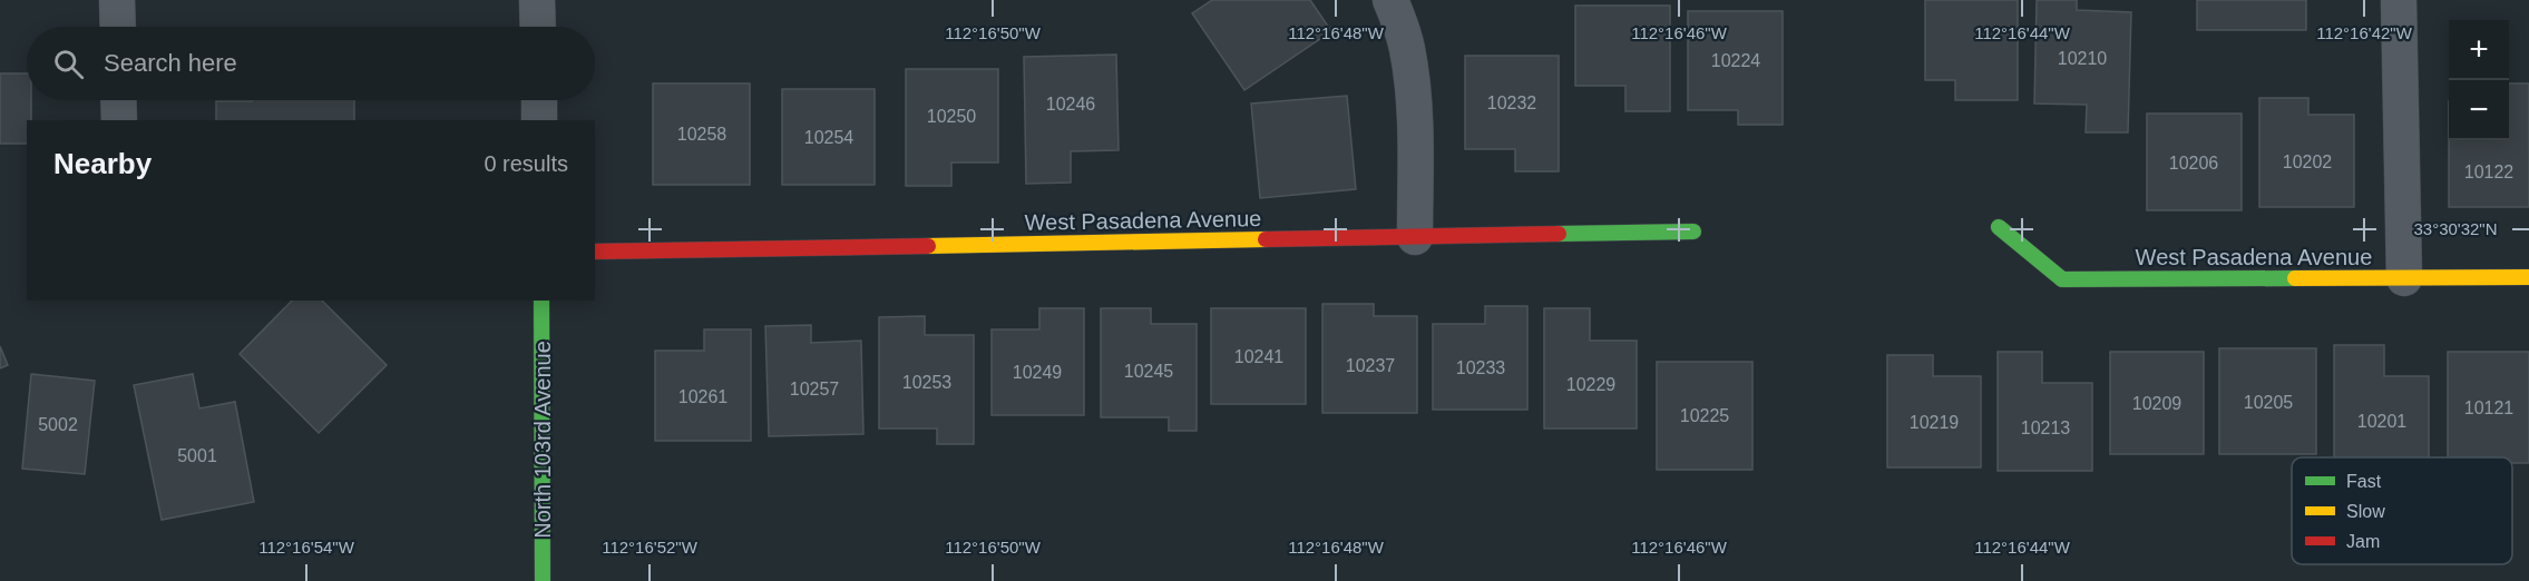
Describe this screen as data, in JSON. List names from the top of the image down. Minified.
{"streets":{"street":["West Pasadena Avenue","North 103rd Avenue"]},"house_numbers":["10210","10224","10232","10246","10250","10258","10254","10202","10206","10122","10241","10237","10233","10245","10249","10253","10229","10257","10261","10205","10209","10121","10225","10201","10219","5002","10213","5001"],"legend":["Fast","Slow","Jam"],"page":{"map_buttons":["+","−"],"search":"Search here","heading":["Nearby","0 results"]},"coordinates":["112°16'50\"W","112°16'48\"W","112°16'46\"W","112°16'44\"W","112°16'42\"W","33°30'32\"N","112°16'54\"W","112°16'52\"W"]}
